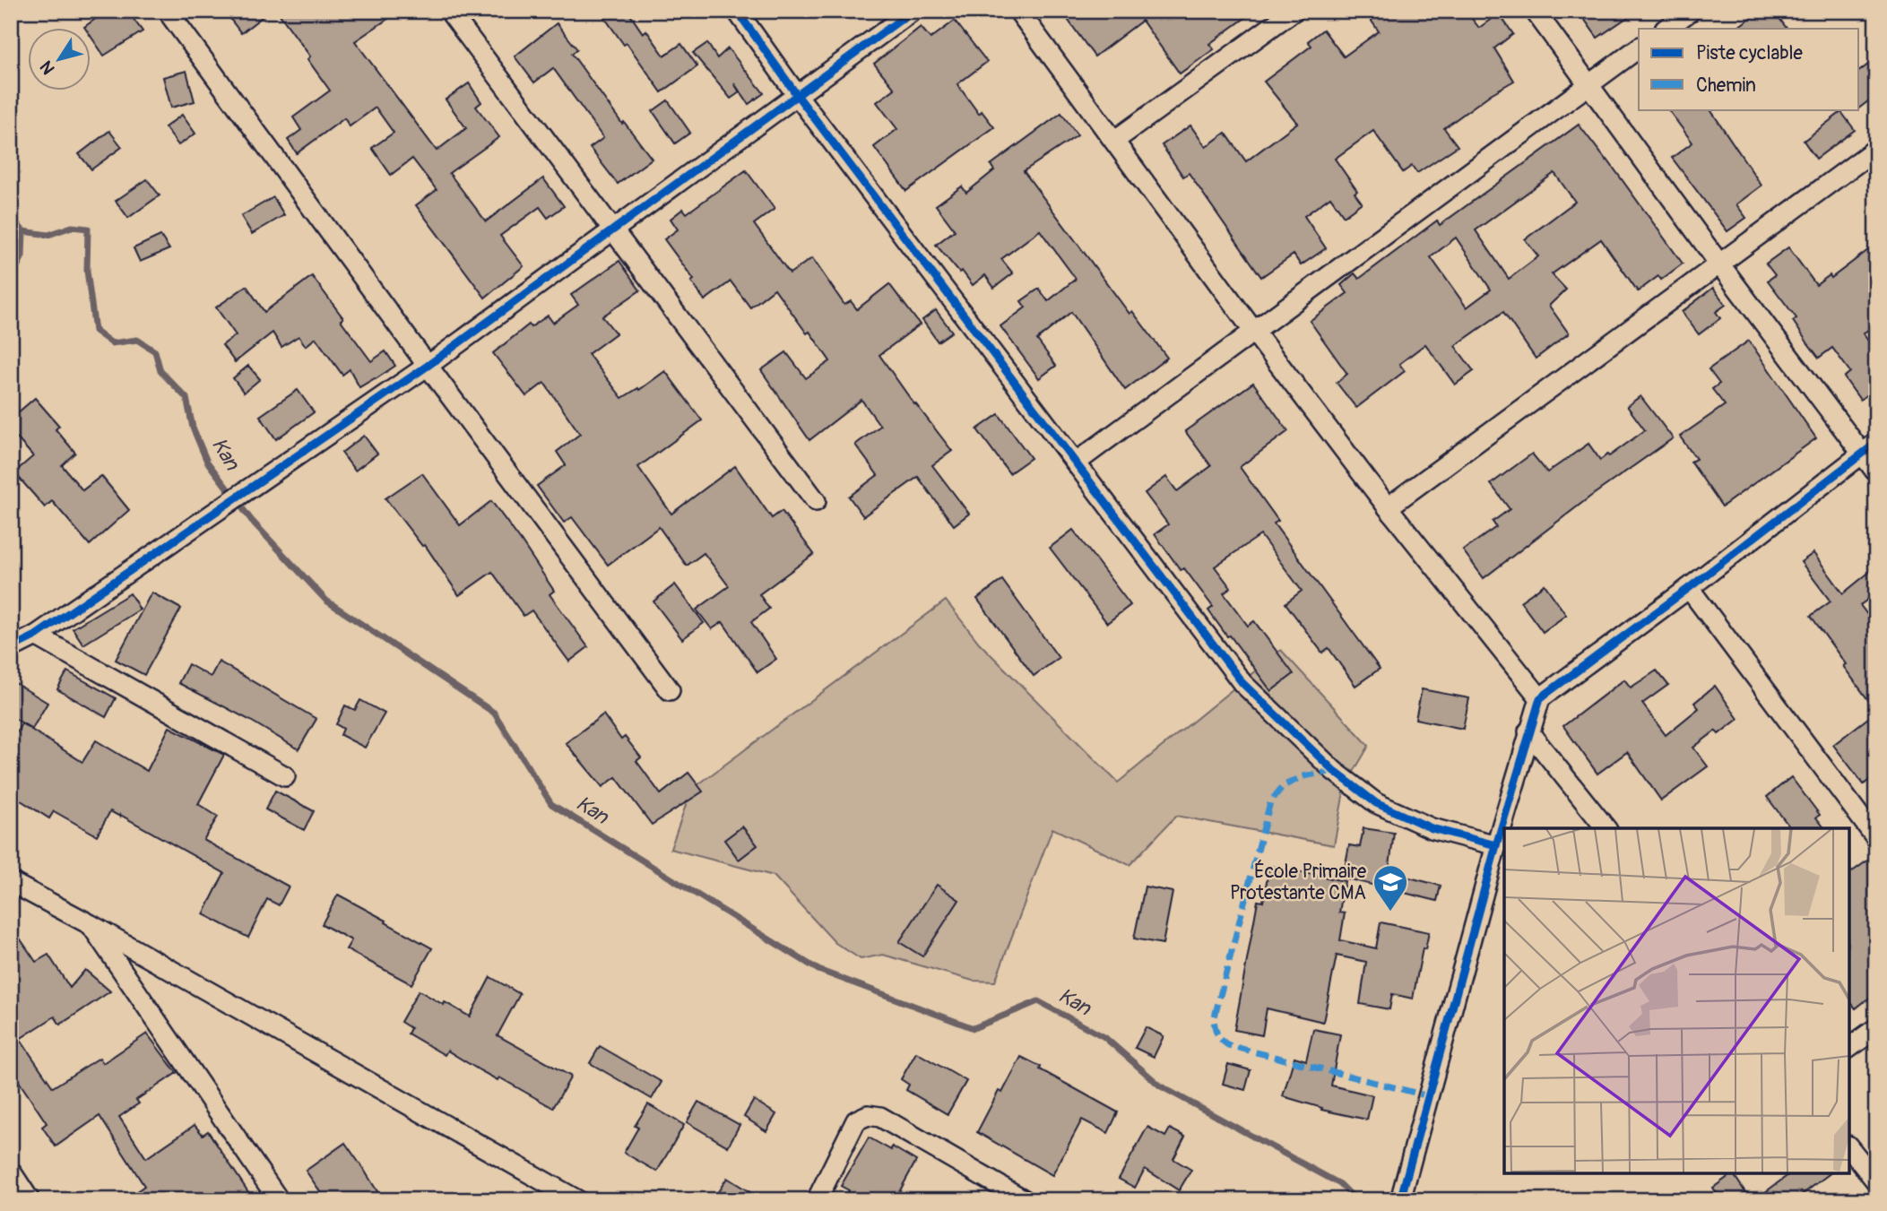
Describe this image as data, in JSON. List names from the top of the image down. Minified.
{"water":["Kan"],"places":{"school or university":["École Primaire Protestante CMA"]},"legend":["Piste cyclable","Chemin"],"north":"bottom left"}
